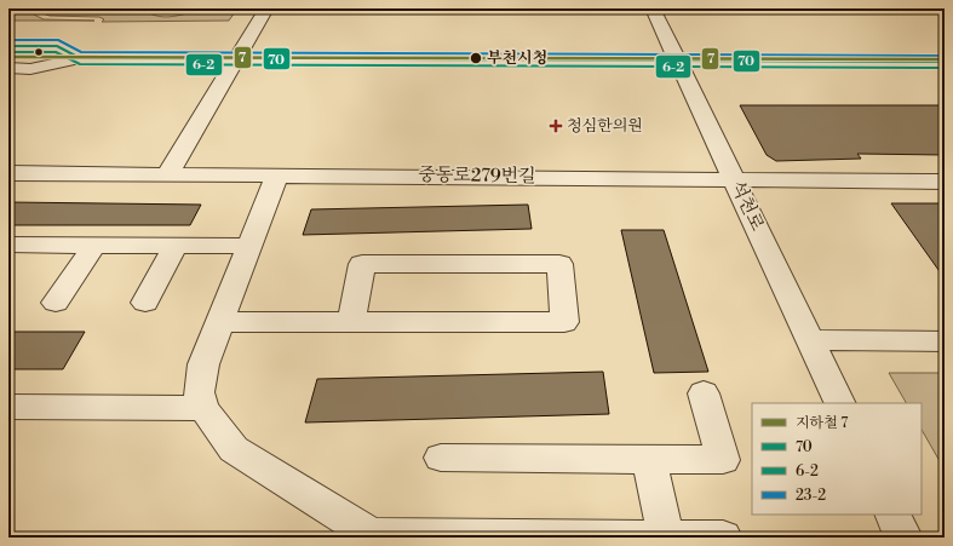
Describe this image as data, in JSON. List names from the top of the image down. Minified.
{"streets":{"street":["중동로279번길","석천로"]},"crossings":[["중동로279번길","석천로"]],"places":{"other":["부천시청"],"health":["청심한의원"]},"lines":["transit line 23-2","transit line 70","transit line 6-2","metro line 7"],"legend":["지하철 7","70","6-2","23-2"]}
